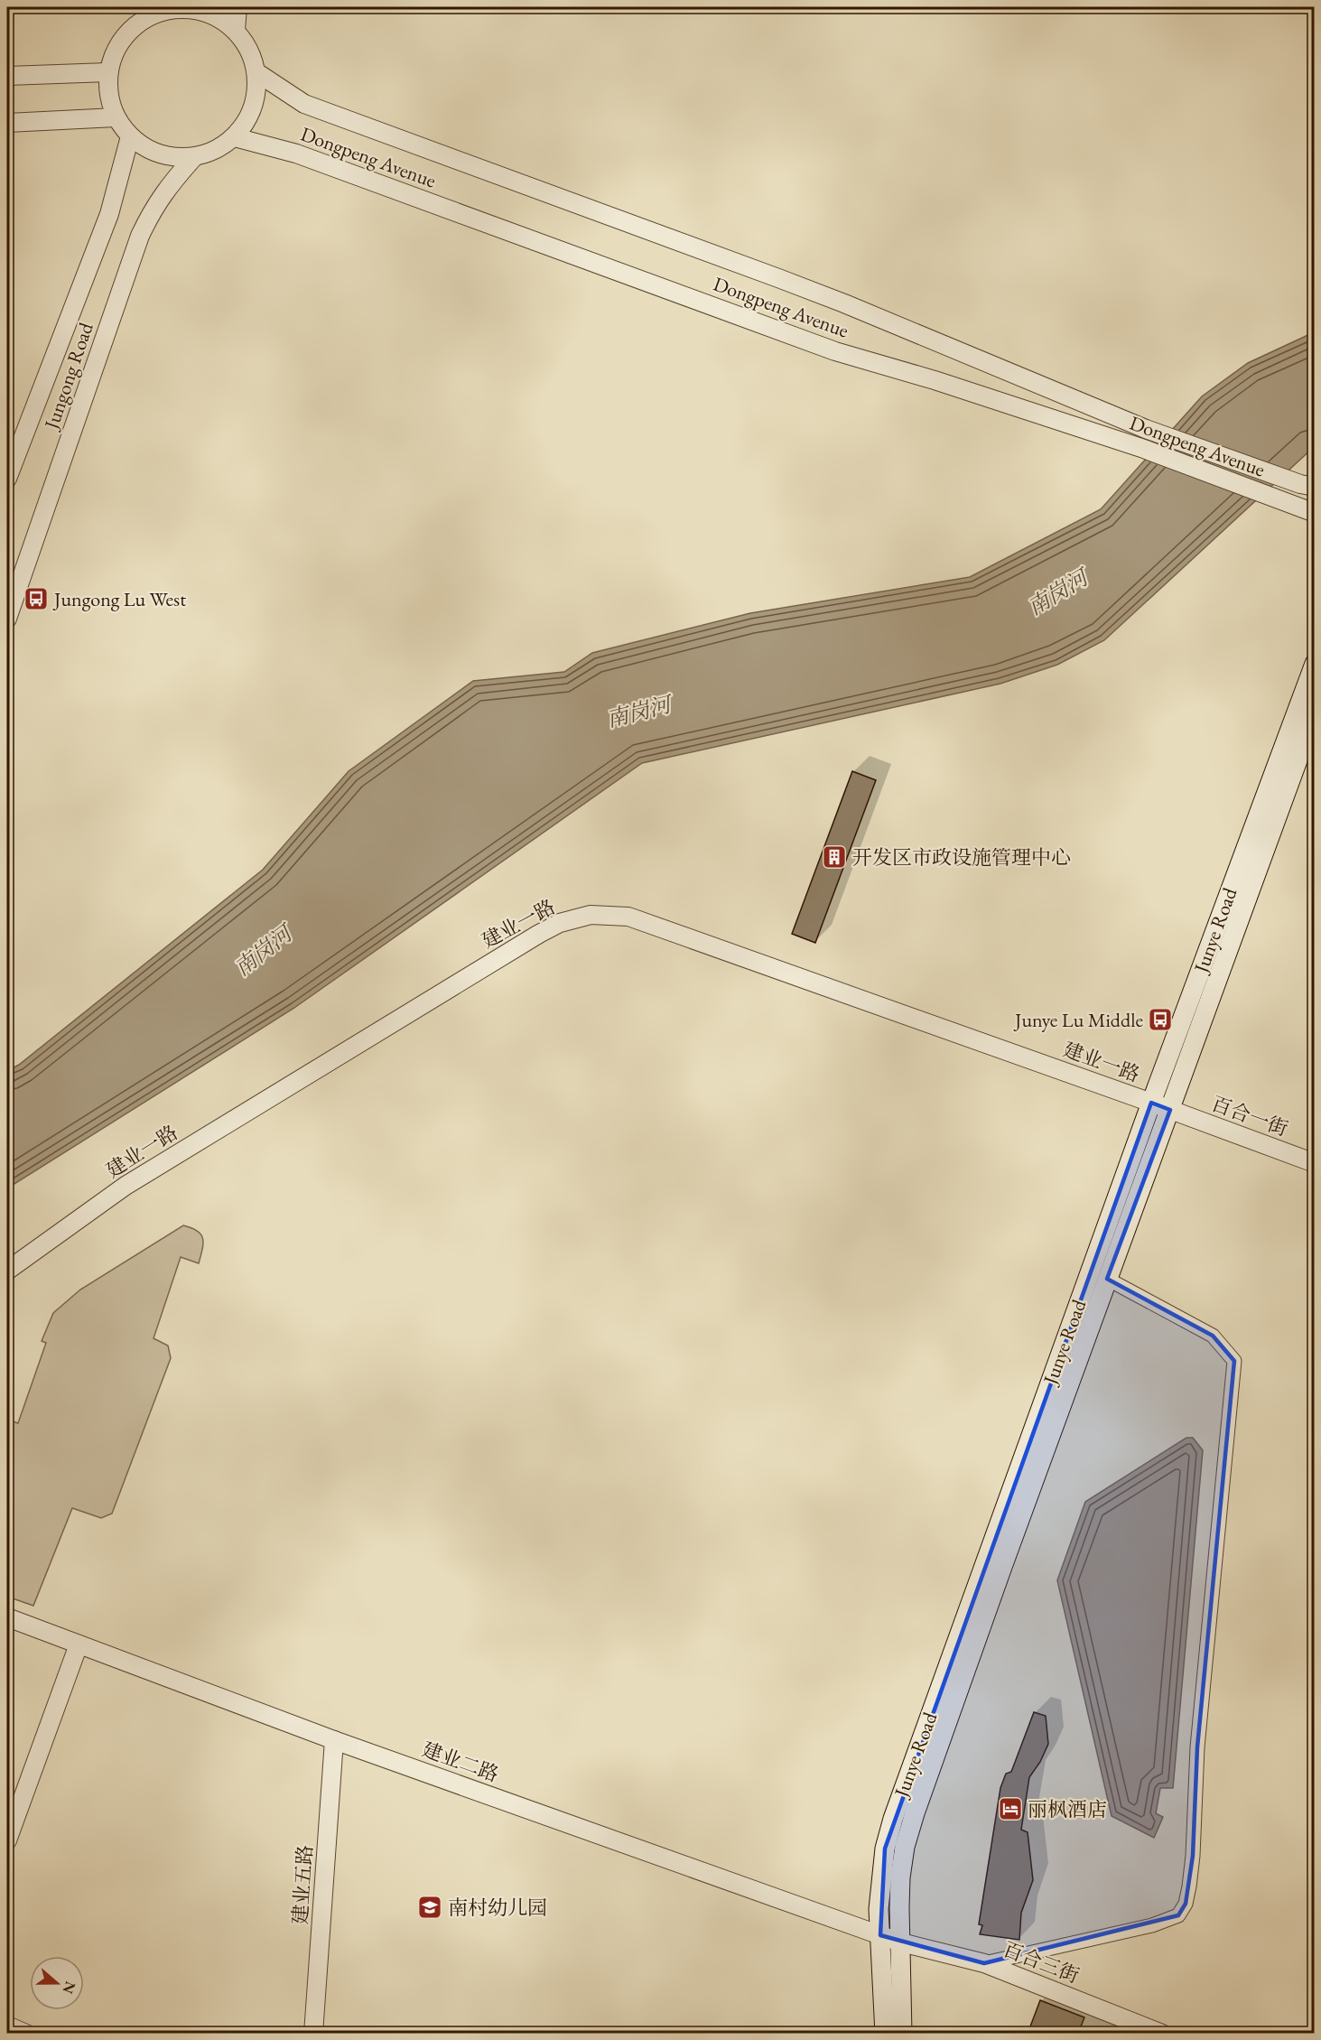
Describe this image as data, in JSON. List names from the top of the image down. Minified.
{"streets":{"main road":["Junye Road"],"street":["Dongpeng Avenue","Jungong Road","建业一路","百合一街","建业二路","建业五路","百合三街"]},"crossings":[["Dongpeng Avenue","Jungong Road"],["建业一路","Junye Road"],["建业一路","百合一街"],["Junye Road","百合一街"],["Junye Road","建业二路"],["Junye Road","百合三街"],["建业二路","建业五路"],["建业二路","百合三街"]],"water":["南岗河"],"places":{"bus stop":["Jungong Lu West","Junye Lu Middle"],"building":["开发区市政设施管理中心"],"hotel":["丽枫酒店"],"school or university":["南村幼儿园"]},"north":"right"}
